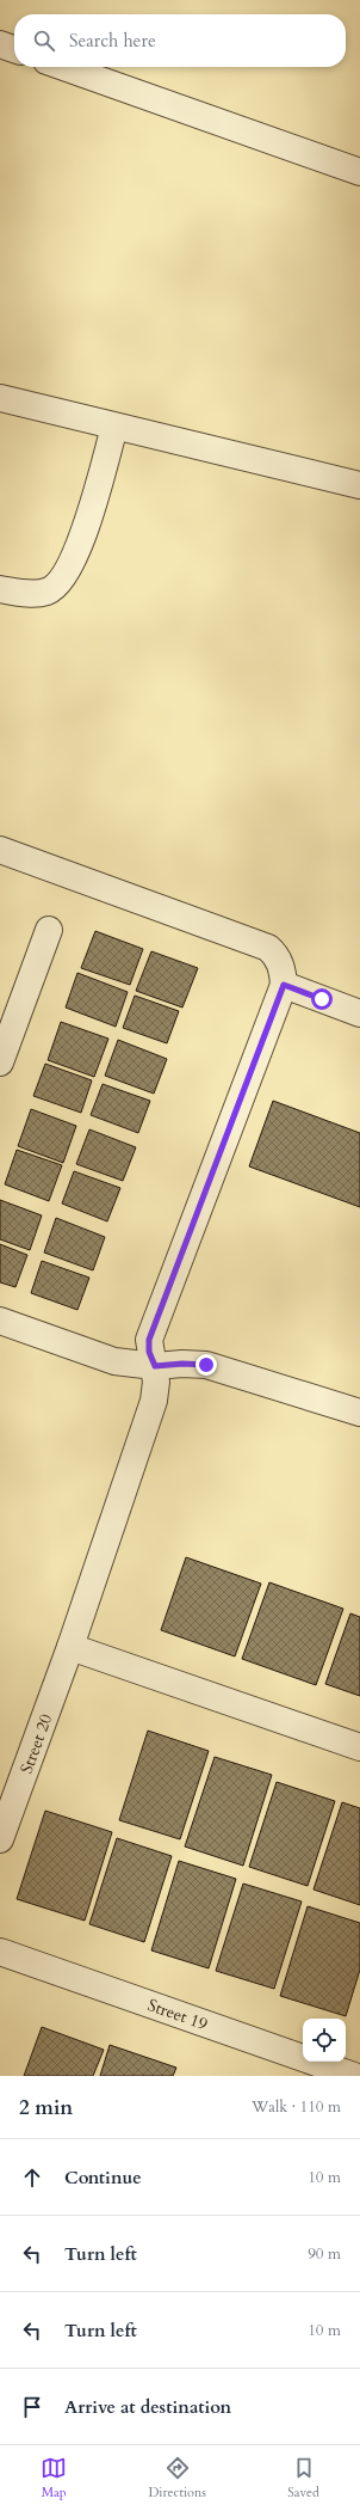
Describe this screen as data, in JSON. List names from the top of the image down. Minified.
{"streets":{"street":["Street 20","Street 19"]},"page":{"search":"Search here","heading":["2 min","Walk · 110 m"],"list":[["Continue","10 m"],["Turn left","90 m"],["Turn left","10 m"],"Arrive at destination"],"nav":["Map","Directions","Saved"]}}
